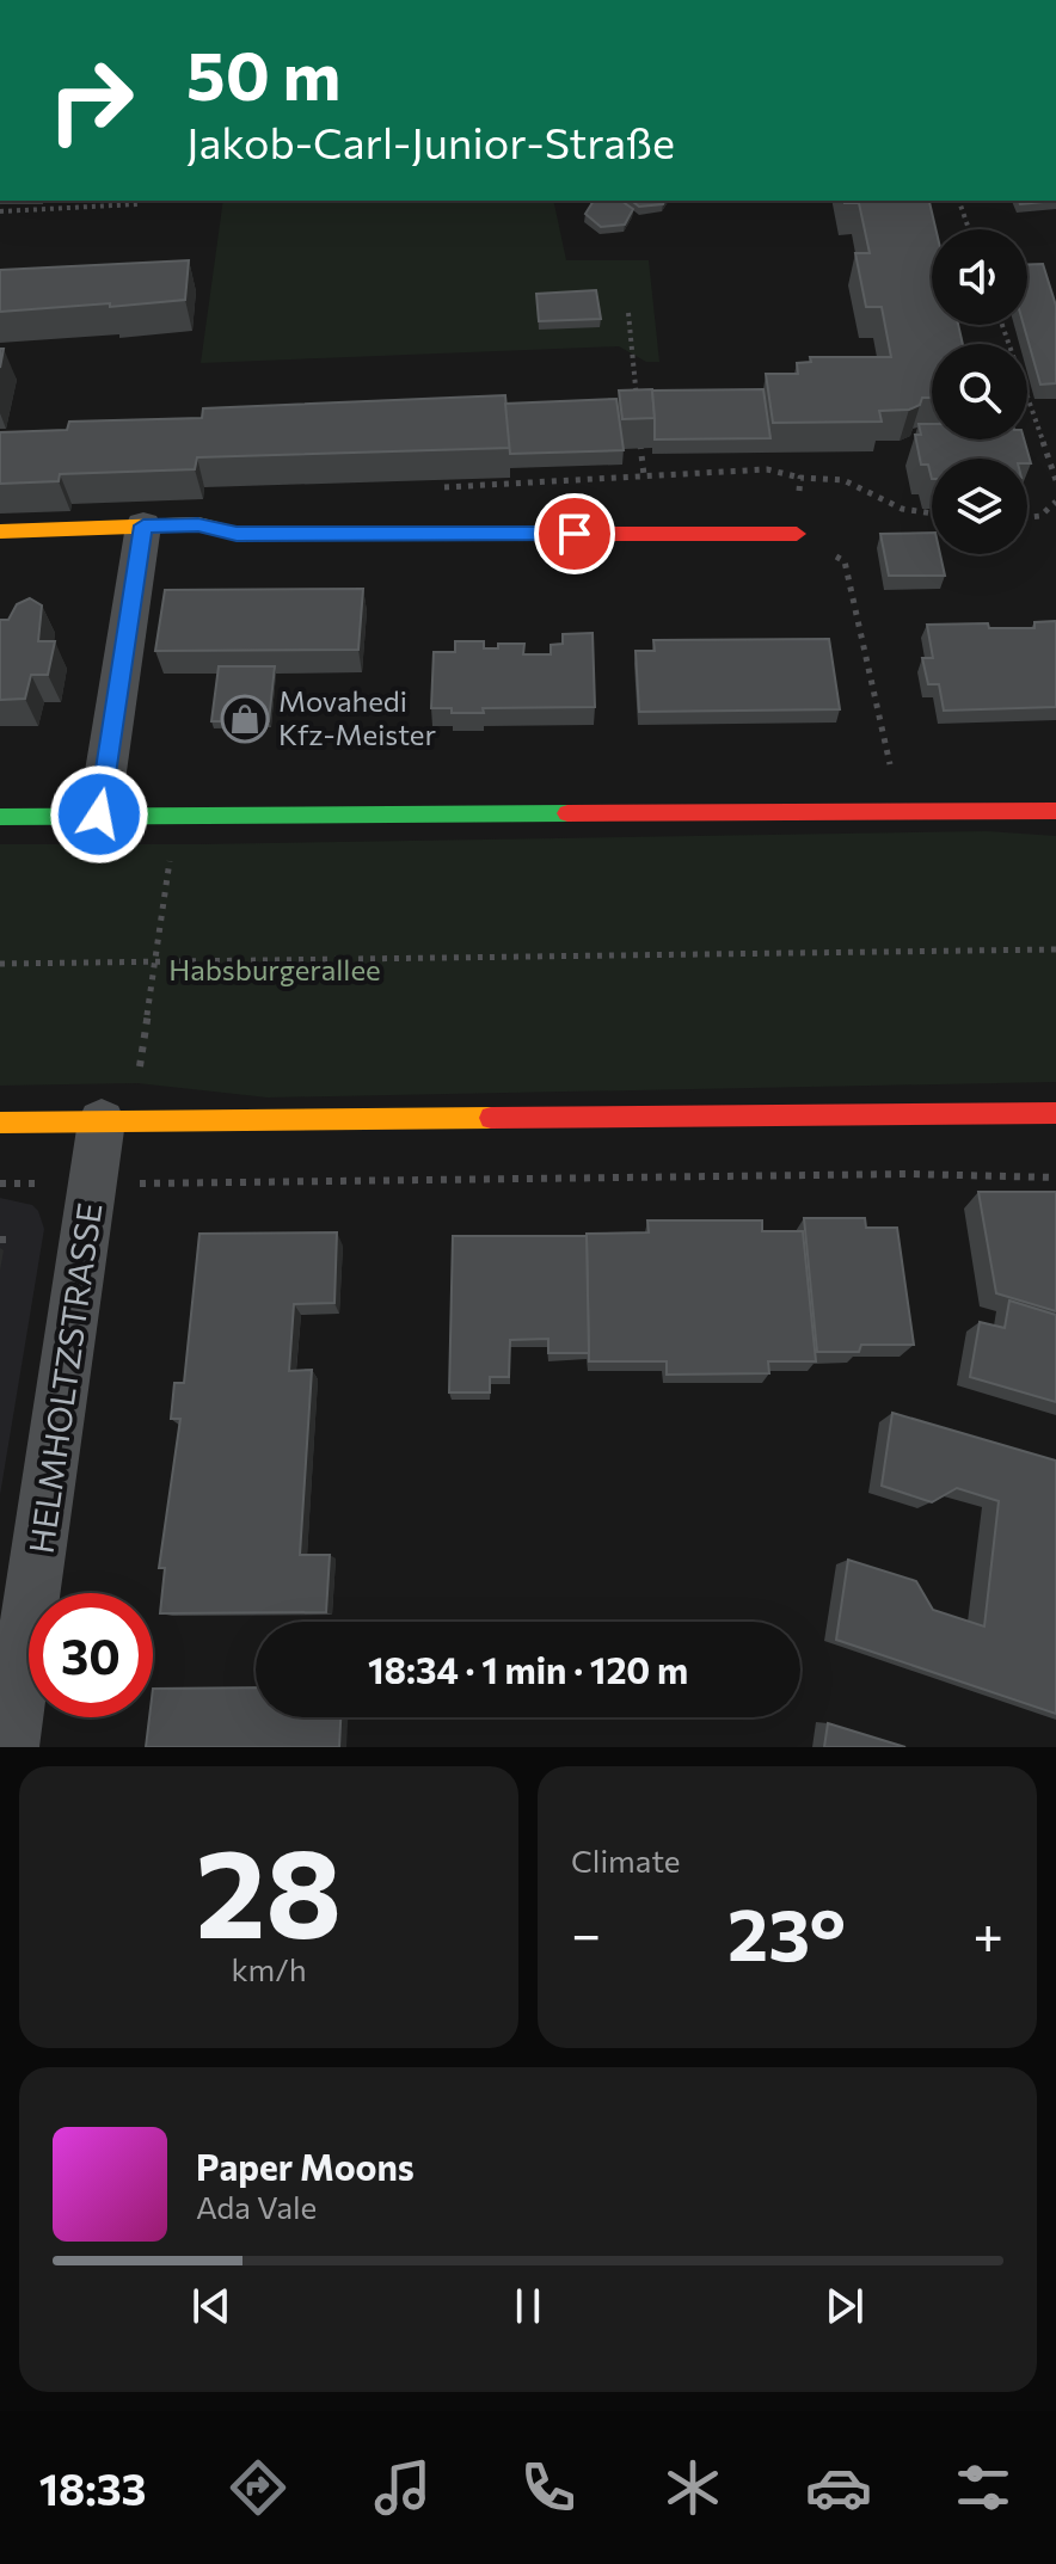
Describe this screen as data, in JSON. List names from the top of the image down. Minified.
{"streets":{"street":["HELMHOLTZSTRASSE"]},"parks":["Habsburgerallee"],"places":{"shop":["Movahedi Kfz-Meister"]},"page":{"turn":["50 m","Jakob-Carl-Junior-Straße"],"limit":"30","trip":"18:34 · 1 min · 120 m","tile":[["28","km/h"],"Climate"],"heat":["−","23°","+"],"song":["Paper Moons","Ada Vale"],"tabs":"18:33"}}
